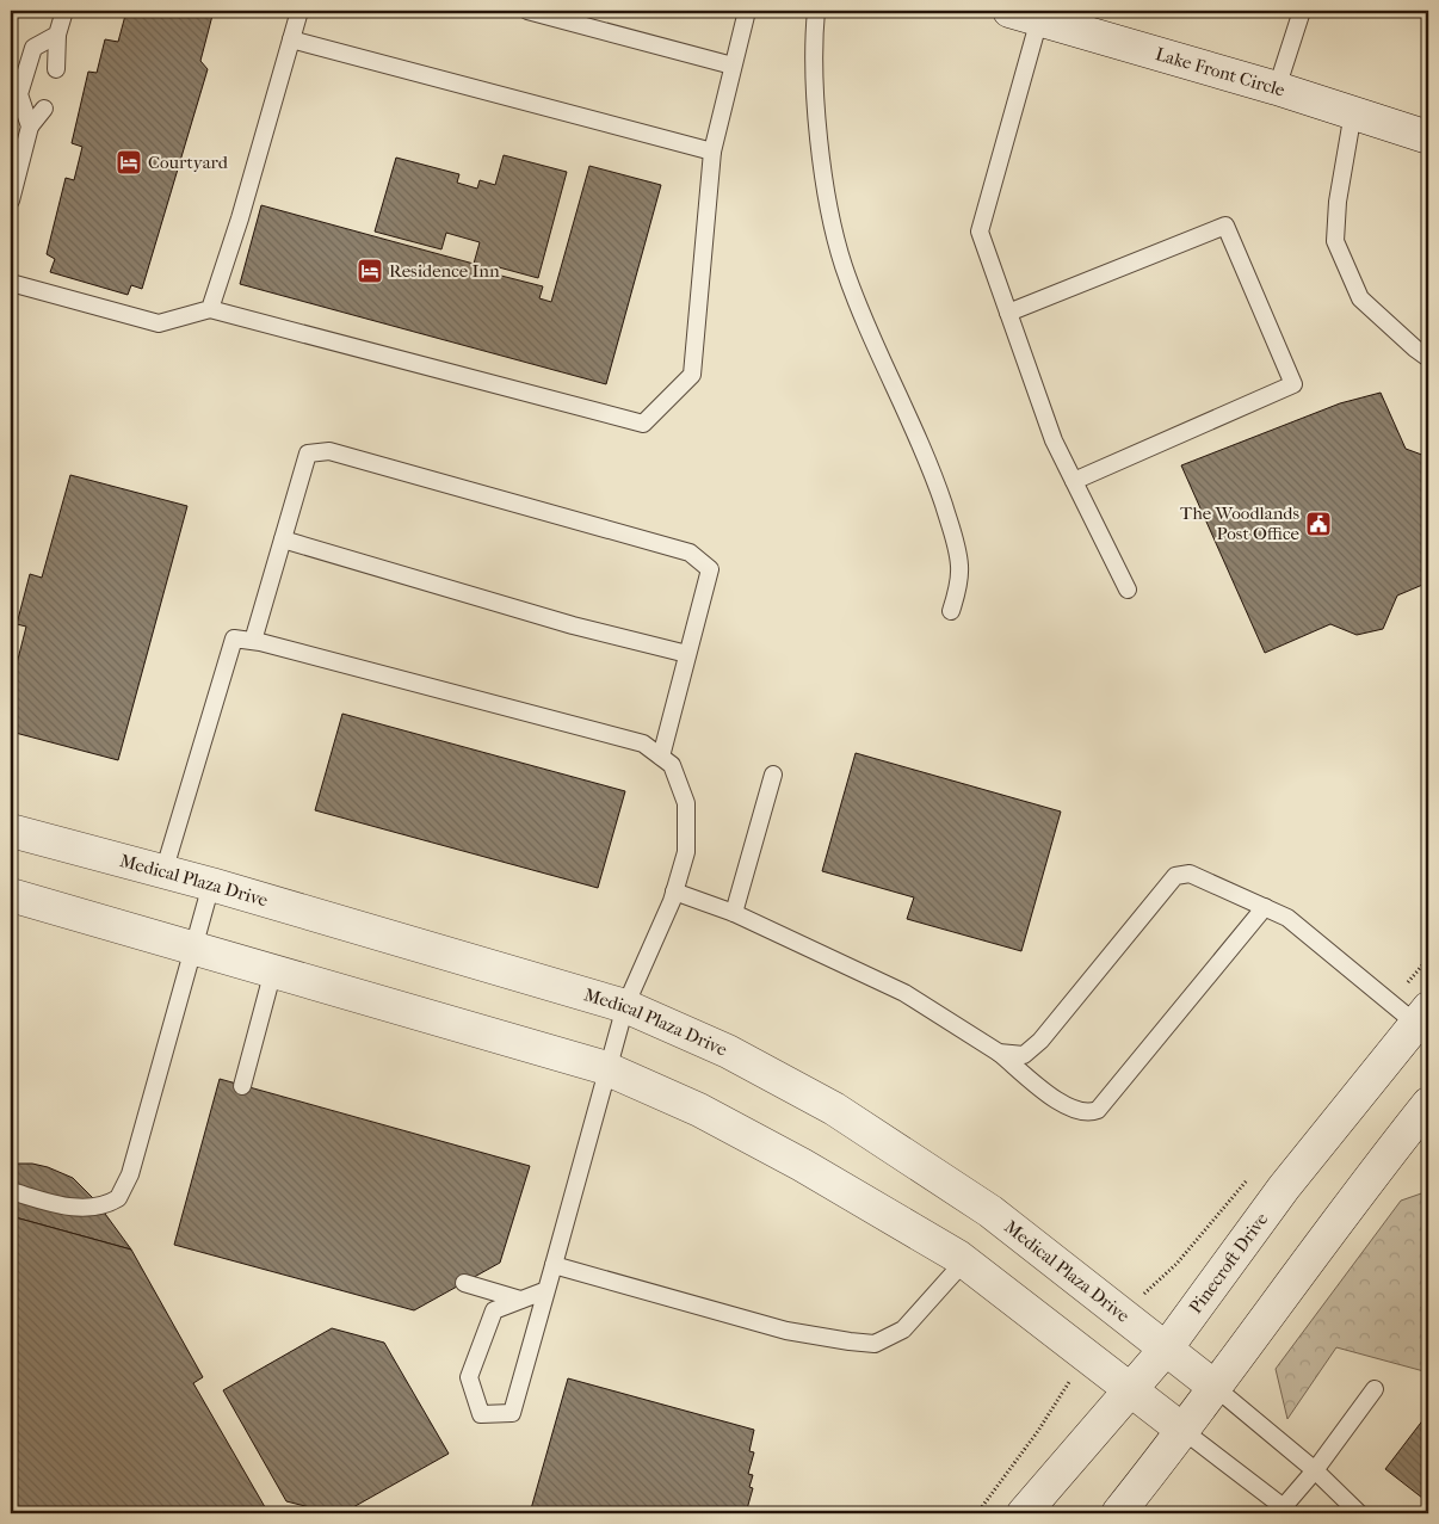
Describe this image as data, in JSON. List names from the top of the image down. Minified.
{"streets":{"street":["Lake Front Circle","Medical Plaza Drive","Pinecroft Drive"]},"crossings":[["Medical Plaza Drive","Pinecroft Drive"]],"places":{"hotel":["Courtyard","Residence Inn"],"public building":["The Woodlands Post Office"]}}
